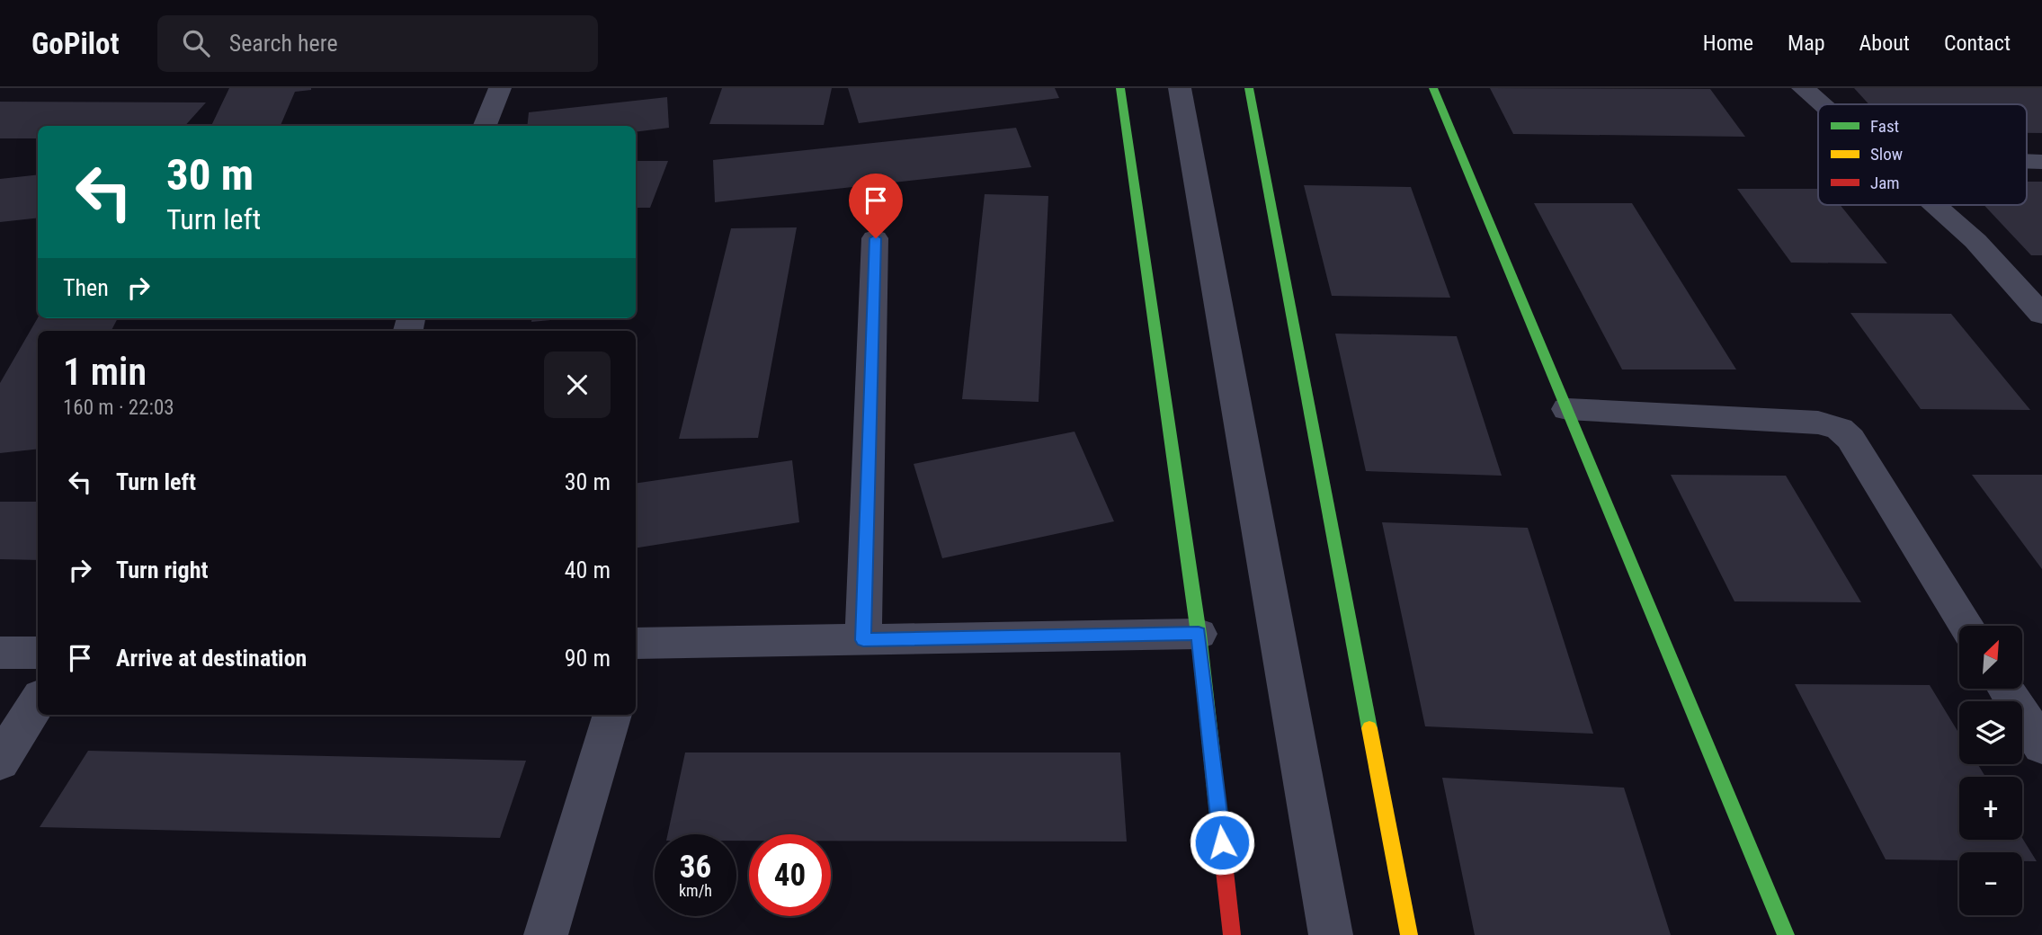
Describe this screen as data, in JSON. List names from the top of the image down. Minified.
{"legend":["Fast","Slow","Jam"],"north":"top right","page":{"header":"GoPilot","search":"Search here","nav":["Home","Map","About","Contact"],"turn":["30 m","Turn left"],"then":"Then","heading":["1 min","160 m · 22:03"],"list":[{"name":"Turn left","value":"30 m"},{"name":"Turn right","value":"40 m"},{"name":"Arrive at destination","value":"90 m"}],"map_buttons":["+","−"],"speed":"36 km/h","limit":"40"}}
